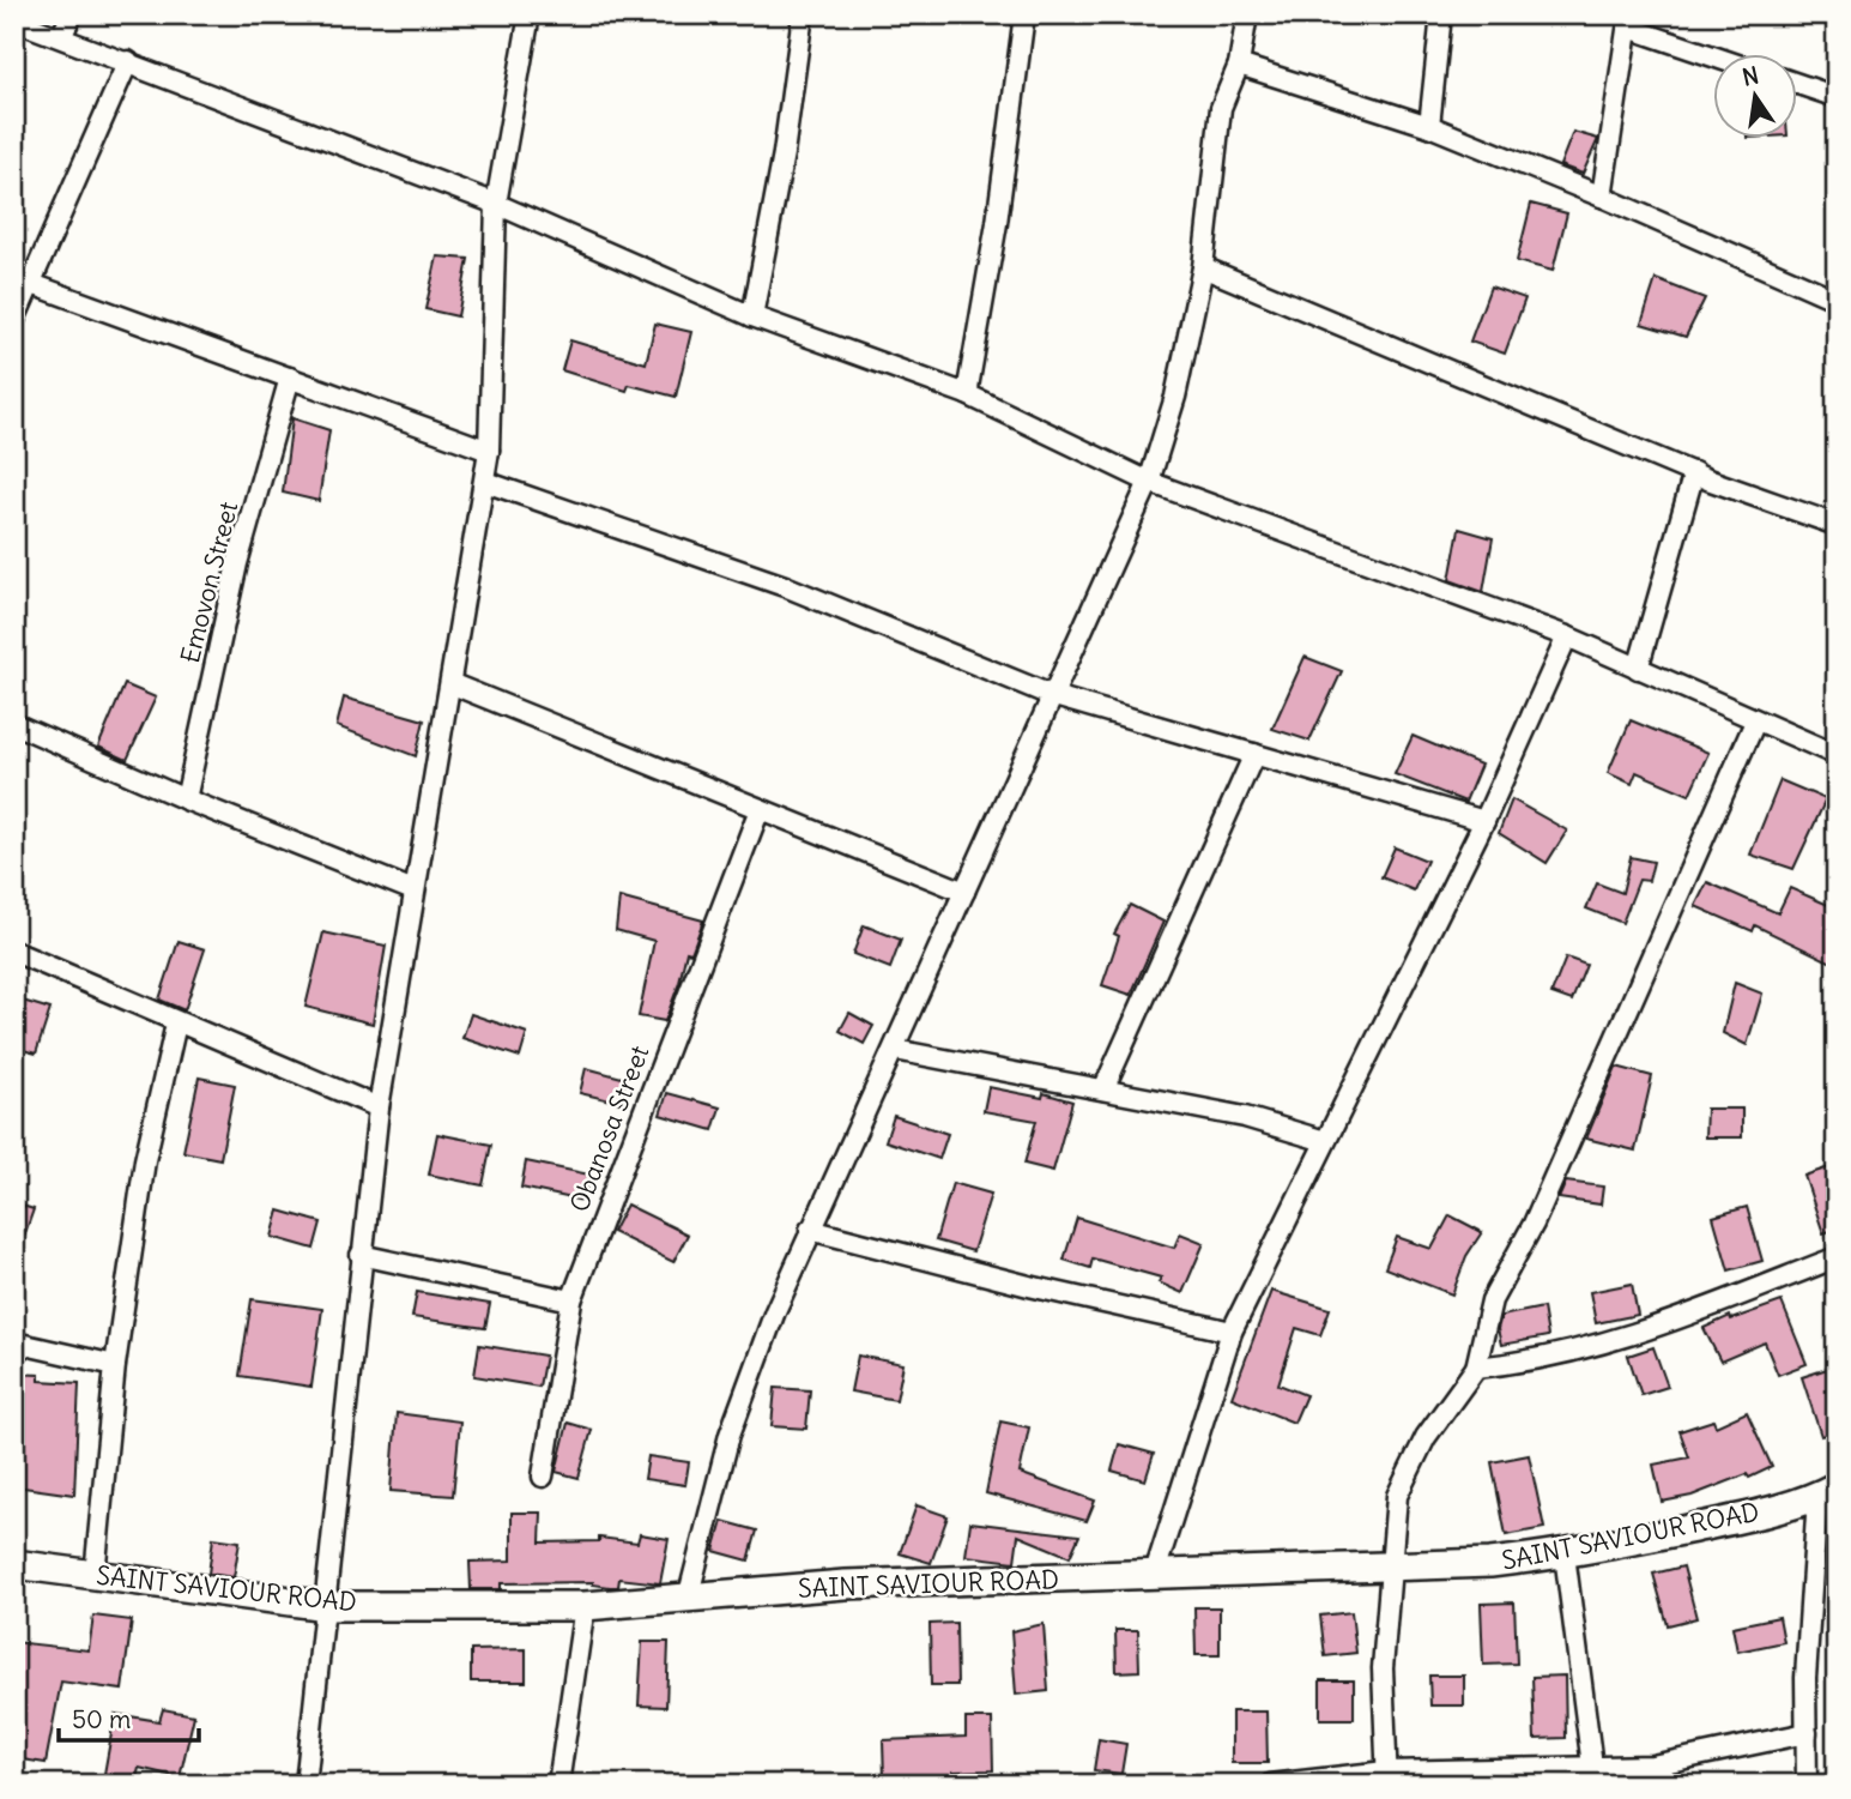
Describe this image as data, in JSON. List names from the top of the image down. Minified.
{"streets":{"street":["Emovon Street","Obanosa Street","SAINT SAVIOUR ROAD"]},"scale_bar":"50 m","north":"top"}
